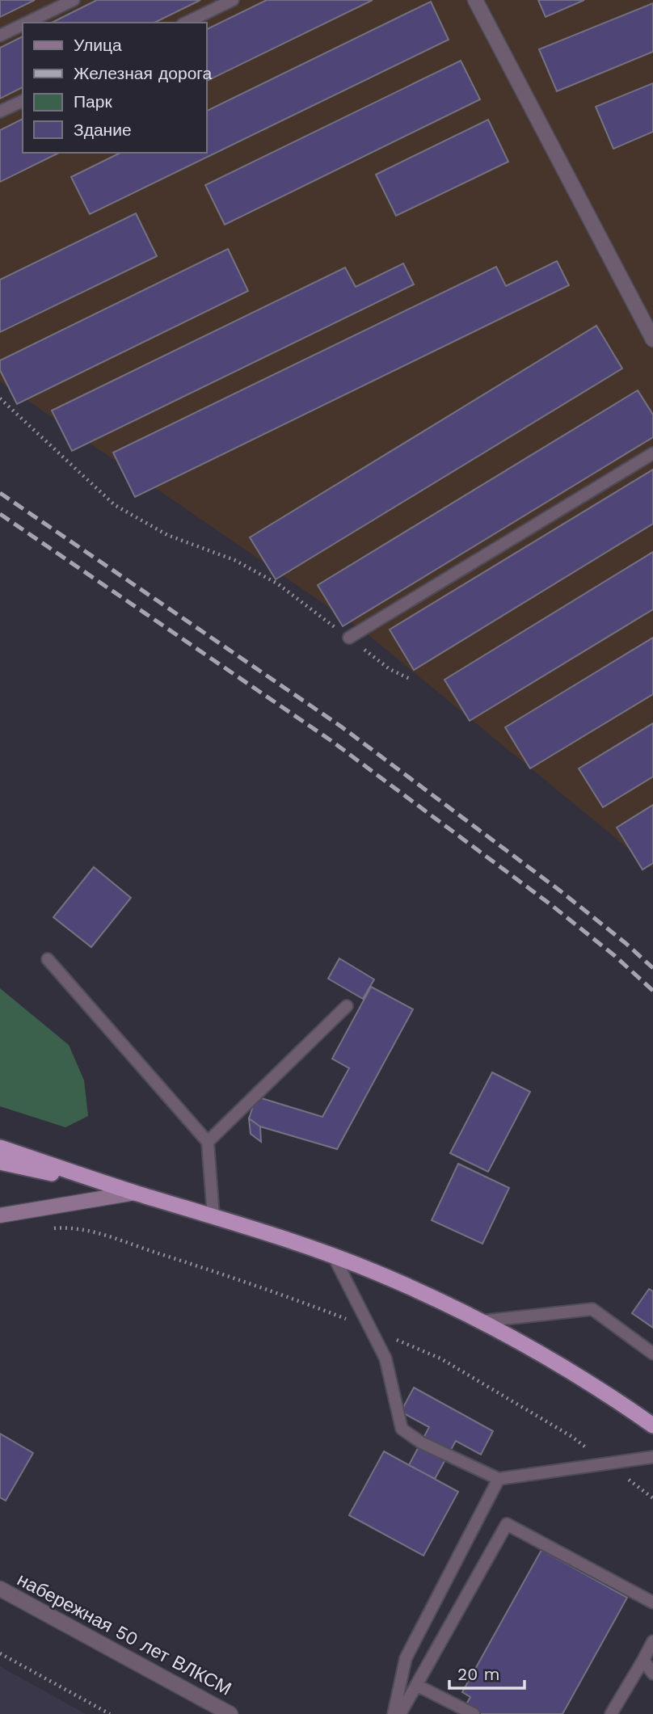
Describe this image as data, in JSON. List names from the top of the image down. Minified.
{"streets":{"street":["набережная 50 лет ВЛКСМ"]},"legend":["Улица","Железная дорога","Парк","Здание"],"scale_bar":"20 m"}
